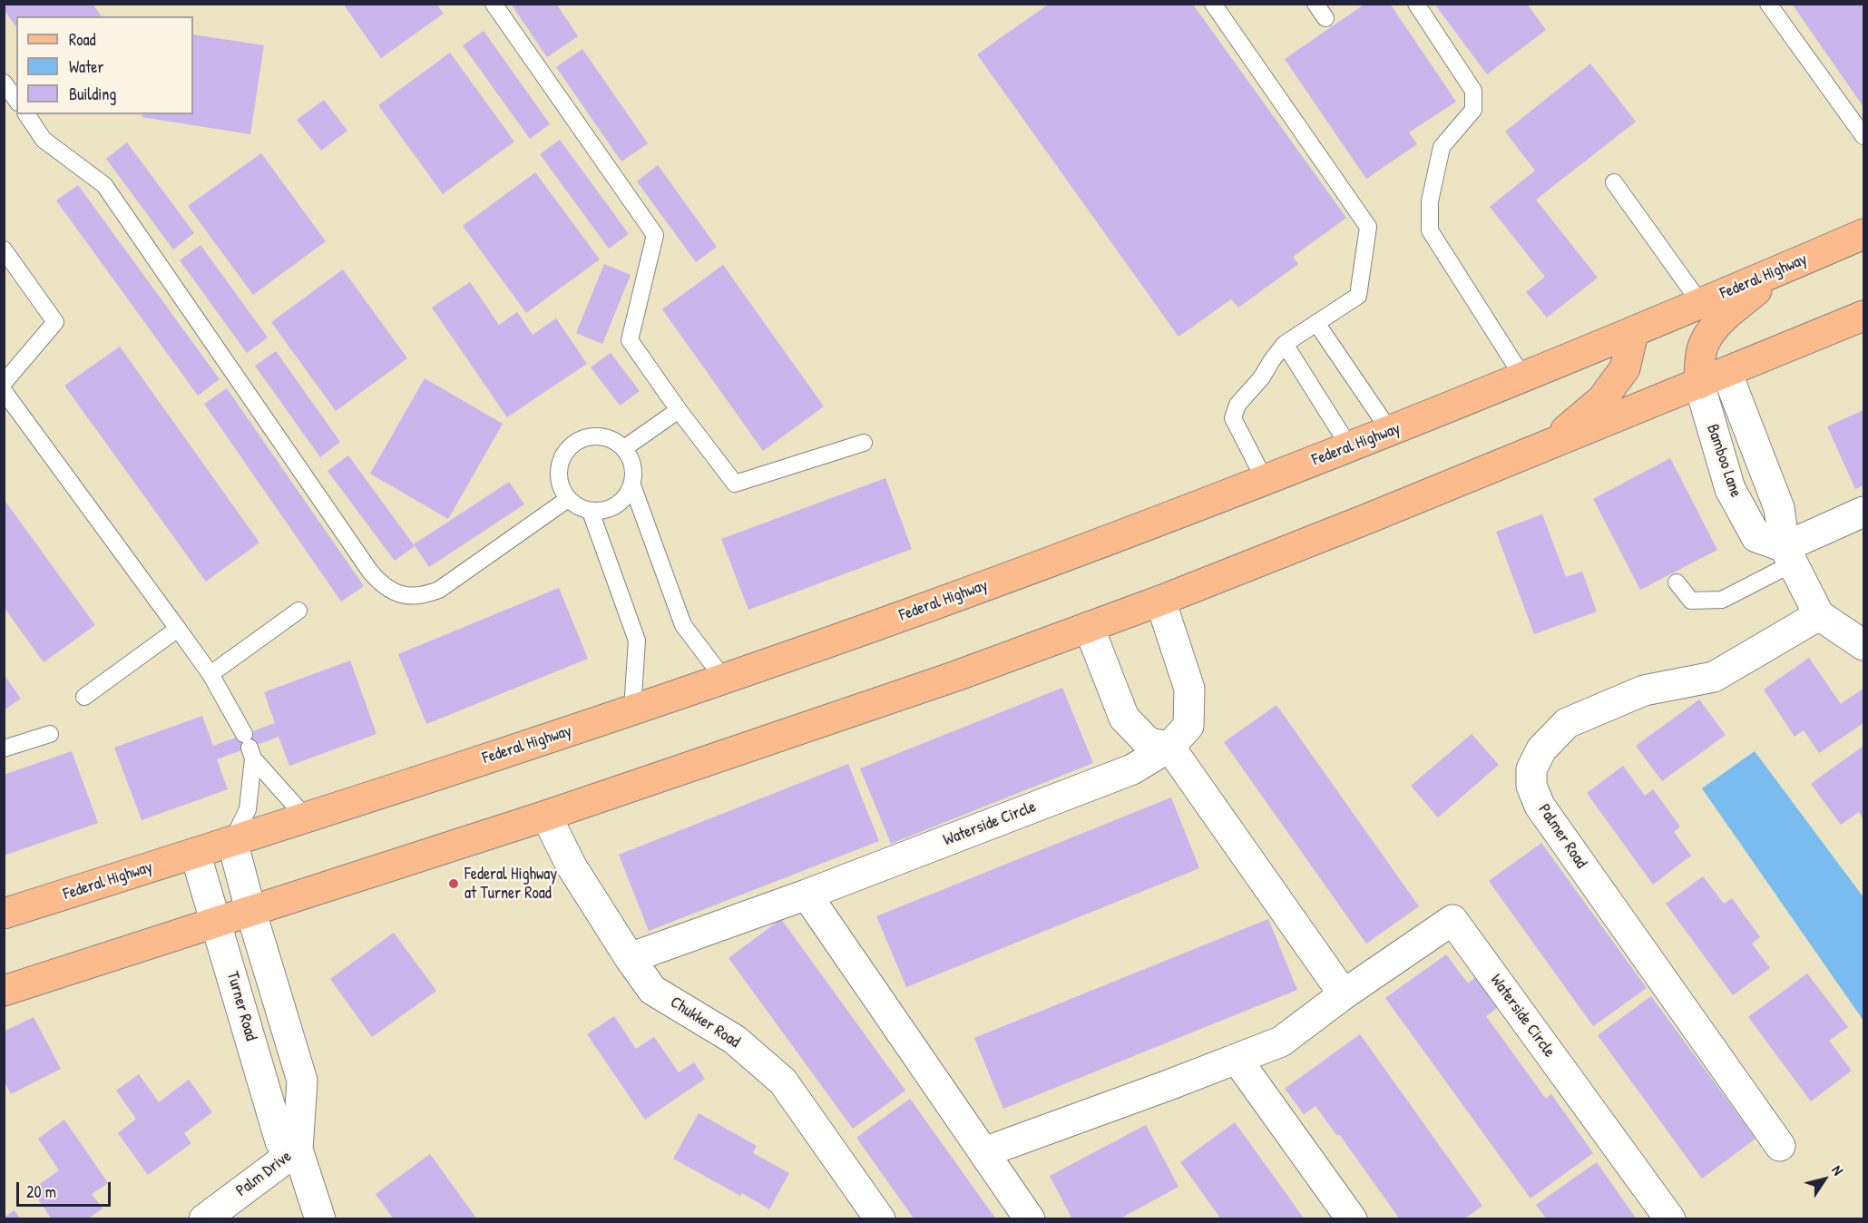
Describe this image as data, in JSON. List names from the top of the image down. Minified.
{"streets":{"main road":["Federal Highway"],"street":["Bamboo Lane","Waterside Circle","Palmer Road","Turner Road","Chukker Road","Palm Drive"]},"crossings":[["Federal Highway","Turner Road"],["Bamboo Lane","Palmer Road"],["Waterside Circle","Chukker Road"],["Turner Road","Palm Drive"]],"places":["Federal Highway at Turner Road"],"legend":["Road","Water","Building"],"scale_bar":"20 m","north":"top right"}
